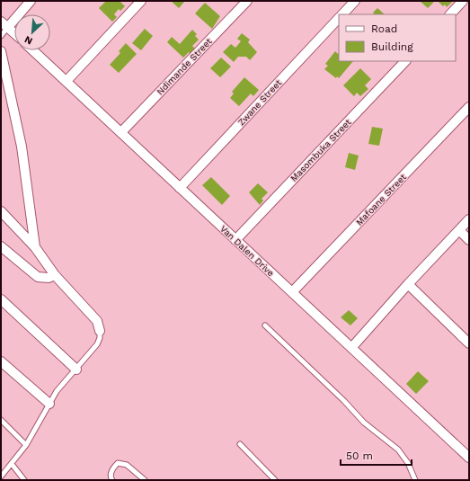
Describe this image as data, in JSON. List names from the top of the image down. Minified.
{"streets":{"street":["Ndimande Street","Zwane Street","Masombuka Street","Mafoane Street","Van Dalen Drive"]},"crossings":[["Ndimande Street","Van Dalen Drive"],["Zwane Street","Van Dalen Drive"],["Masombuka Street","Van Dalen Drive"],["Mafoane Street","Van Dalen Drive"]],"legend":["Road","Building"],"scale_bar":"50 m","north":"bottom left"}
